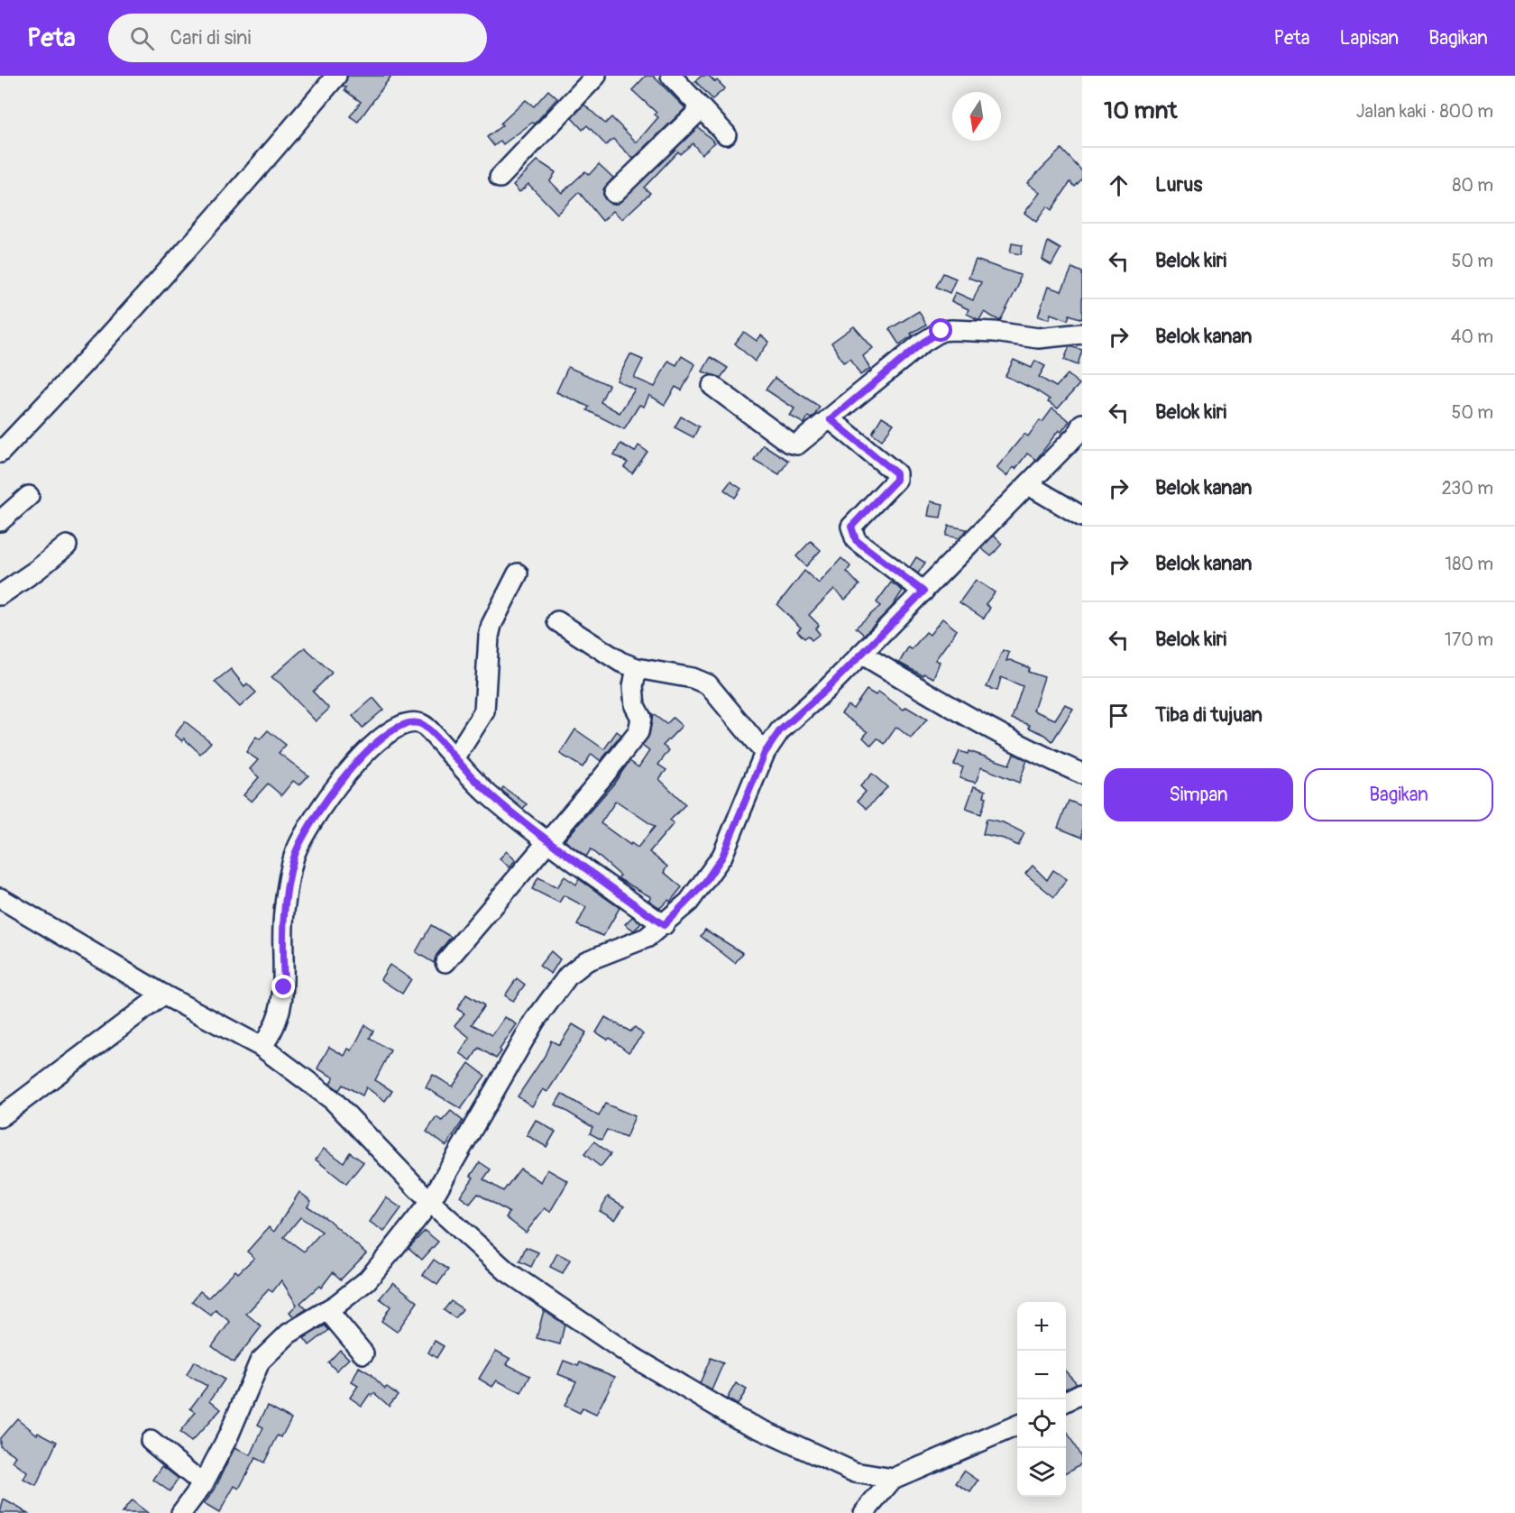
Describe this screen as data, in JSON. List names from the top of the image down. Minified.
{"north":"bottom","page":{"header":"Peta","search":"Cari di sini","nav":["Peta","Lapisan","Bagikan"],"heading":["10 mnt","Jalan kaki · 800 m"],"list":[["Lurus","80 m"],["Belok kiri","50 m"],["Belok kanan","40 m"],["Belok kiri","50 m"],["Belok kanan","230 m"],["Belok kanan","180 m"],["Belok kiri","170 m"],"Tiba di tujuan"],"buttons":["Simpan","Bagikan"],"map_buttons":["+","−"]}}
